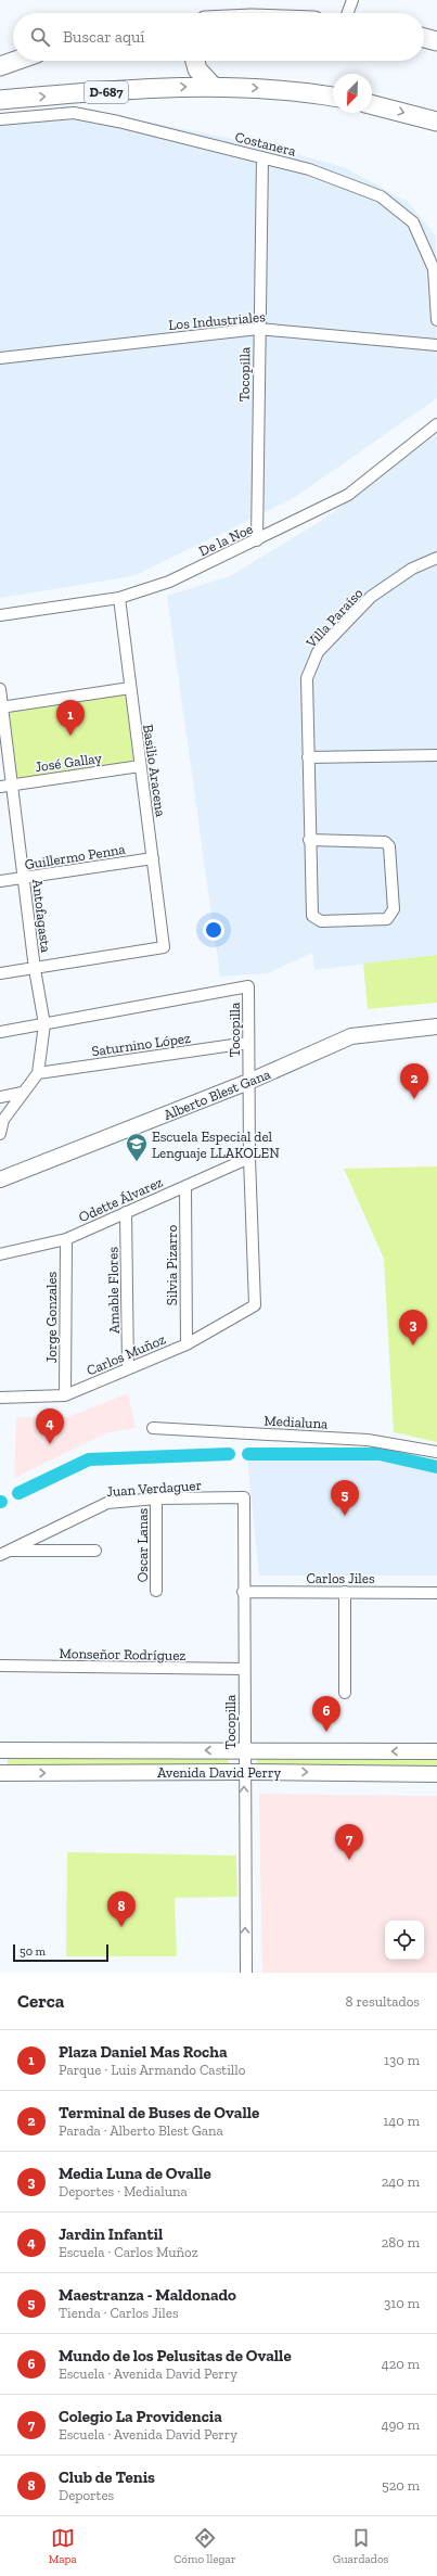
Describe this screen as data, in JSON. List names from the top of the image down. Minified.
{"streets":{"highway":["D-687"],"main road":["Alberto Blest Gana","Avenida David Perry"],"street":["Costanera","Los Industriales","Tocopilla","De la Noe","Villa Paraíso","José Gallay","Basilio Aracena","Guillermo Penna","Antofagasta","Saturnino López","Odette Álvarez","Silvia Pizarro","Amable Flores","Jorge Gonzales","Carlos Muñoz","Medialuna","Juan Verdaguer","Oscar Lanas","Carlos Jiles","Monseñor Rodríguez"]},"crossings":[["Costanera","Tocopilla"],["Los Industriales","Tocopilla"],["Tocopilla","De la Noe"],["Tocopilla","Antofagasta"],["Tocopilla","Saturnino López"],["Tocopilla","Alberto Blest Gana"],["Tocopilla","Odette Álvarez"],["Tocopilla","Carlos Muñoz"],["Tocopilla","Juan Verdaguer"],["Tocopilla","Carlos Jiles"],["Tocopilla","Monseñor Rodríguez"],["Tocopilla","Avenida David Perry"],["De la Noe","Basilio Aracena"],["José Gallay","Basilio Aracena"],["José Gallay","Antofagasta"],["Basilio Aracena","Guillermo Penna"],["Basilio Aracena","Antofagasta"],["Guillermo Penna","Antofagasta"],["Antofagasta","Saturnino López"],["Odette Álvarez","Silvia Pizarro"],["Odette Álvarez","Amable Flores"],["Odette Álvarez","Jorge Gonzales"],["Silvia Pizarro","Carlos Muñoz"],["Amable Flores","Carlos Muñoz"],["Jorge Gonzales","Carlos Muñoz"],["Juan Verdaguer","Oscar Lanas"]],"places":{"school or university":["Escuela Especial del Lenguaje LLAKOLEN"]},"scale_bar":"50 m","north":"bottom left","page":{"search":"Buscar aquí","pins":["1","2","3","4","5","6","7","8"],"scale":"50 m","heading":["Cerca","8 resultados"],"list":[{"mark":"1","name":"Plaza Daniel Mas Rocha","note":"Parque · Luis Armando Castillo","value":"130 m"},{"mark":"2","name":"Terminal de Buses de Ovalle","note":"Parada · Alberto Blest Gana","value":"140 m"},{"mark":"3","name":"Media Luna de Ovalle","note":"Deportes · Medialuna","value":"240 m"},{"mark":"4","name":"Jardin Infantil","note":"Escuela · Carlos Muñoz","value":"280 m"},{"mark":"5","name":"Maestranza - Maldonado","note":"Tienda · Carlos Jiles","value":"310 m"},{"mark":"6","name":"Mundo de los Pelusitas de Ovalle","note":"Escuela · Avenida David Perry","value":"420 m"},{"mark":"7","name":"Colegio La Providencia","note":"Escuela · Avenida David Perry","value":"490 m"},{"mark":"8","name":"Club de Tenis","note":"Deportes","value":"520 m"}],"nav":["Mapa","Cómo llegar","Guardados"]}}
